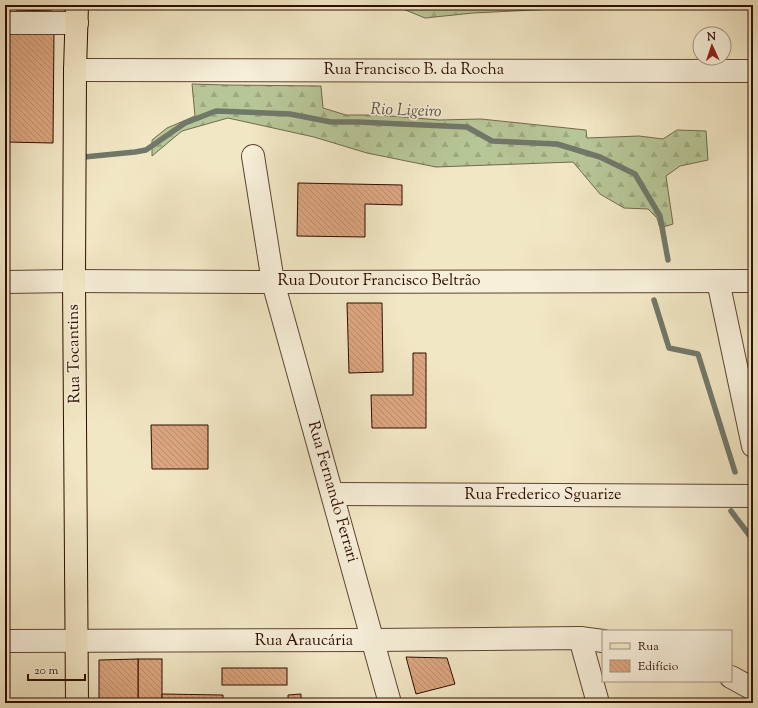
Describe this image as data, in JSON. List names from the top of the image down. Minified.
{"streets":{"main road":["Rua Tocantins"],"street":["Rua Francisco B. da Rocha","Rua Doutor Francisco Beltrão","Rua Fernando Ferrari","Rua Frederico Sguarize","Rua Araucária"]},"crossings":[["Rua Francisco B. da Rocha","Rua Tocantins"],["Rua Doutor Francisco Beltrão","Rua Tocantins"],["Rua Doutor Francisco Beltrão","Rua Fernando Ferrari"],["Rua Tocantins","Rua Araucária"],["Rua Fernando Ferrari","Rua Frederico Sguarize"],["Rua Fernando Ferrari","Rua Araucária"]],"water":["Rio Ligeiro"],"legend":["Rua","Edifício"],"scale_bar":"20 m","north":"top"}
